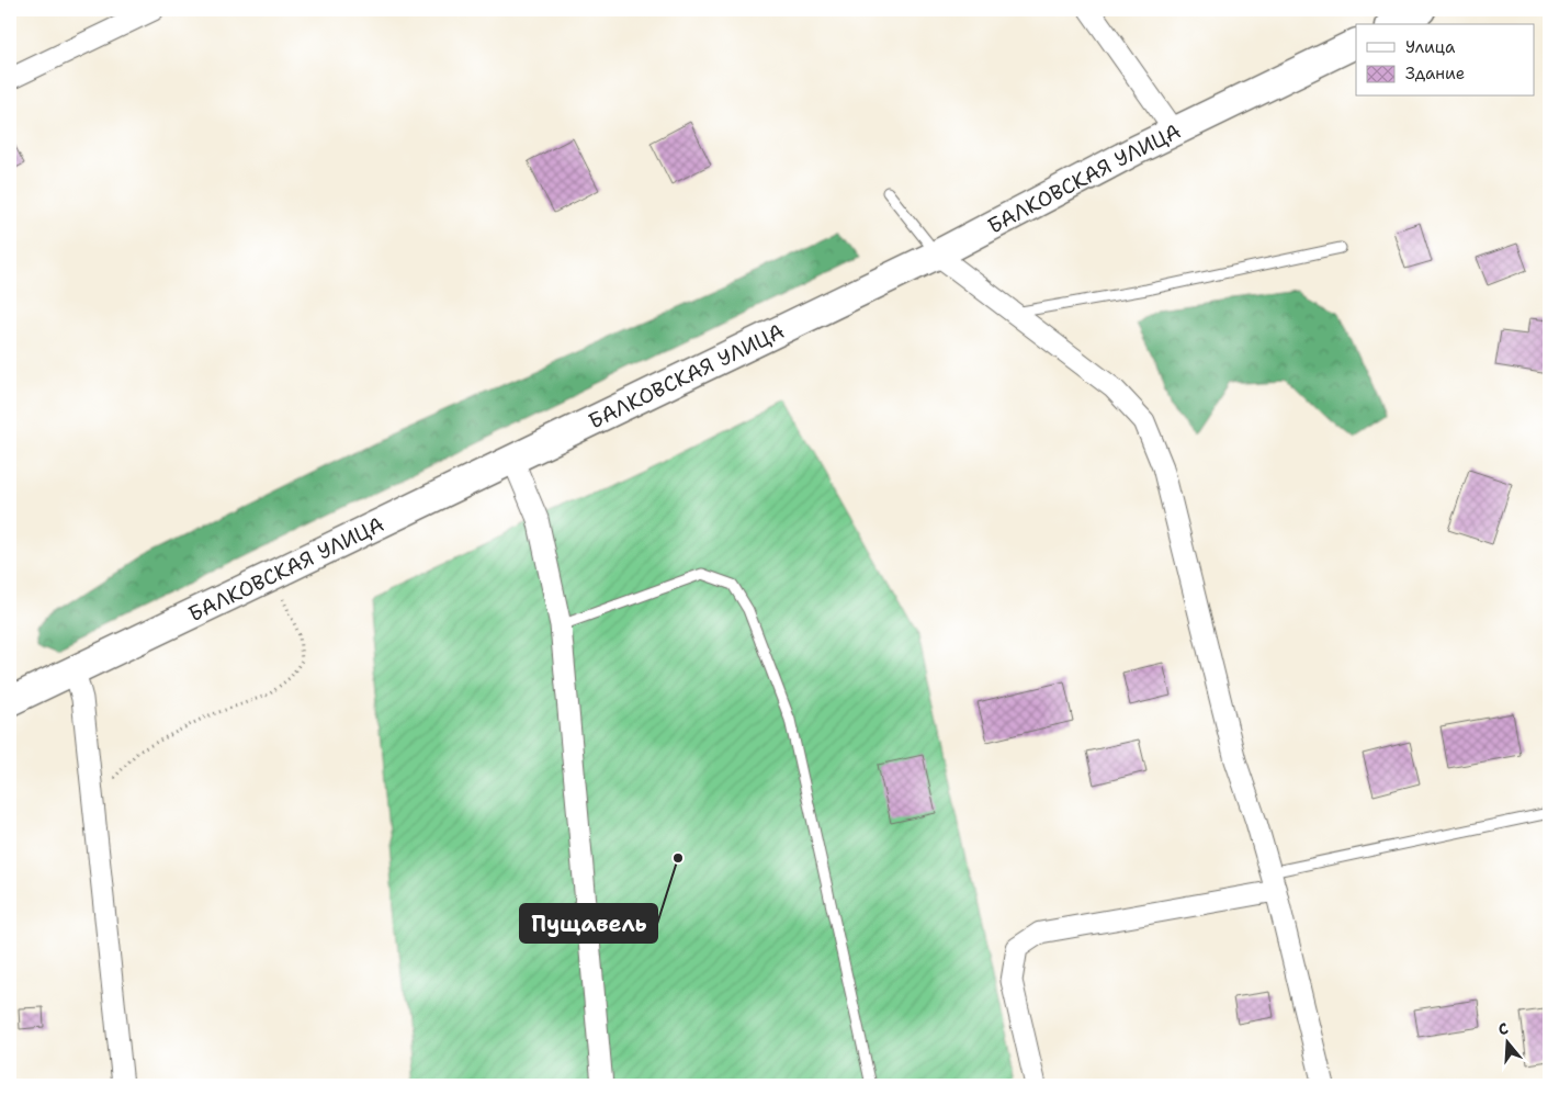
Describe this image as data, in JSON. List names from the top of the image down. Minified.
{"streets":{"main road":["БАЛКОВСКАЯ УЛИЦА"]},"places":["Пущавель"],"legend":["Улица","Здание"],"north":"top"}
